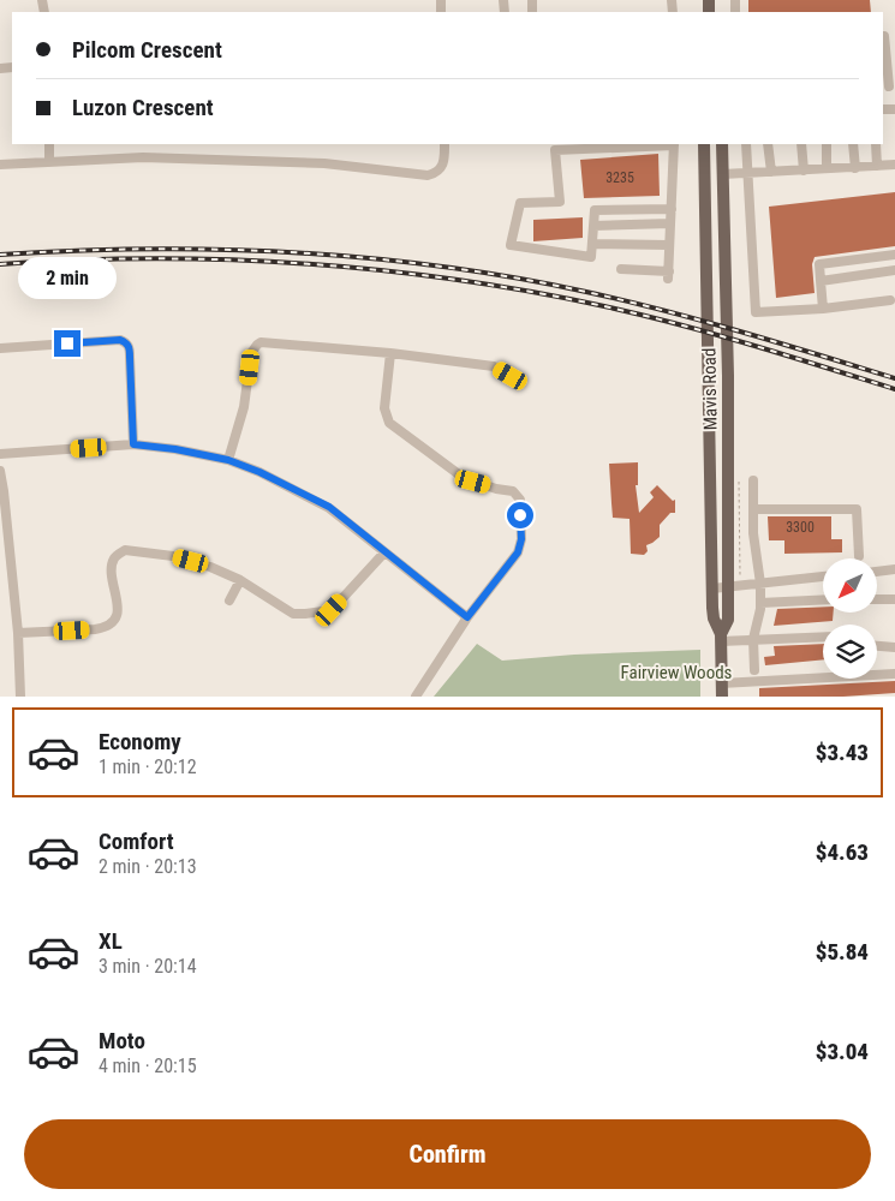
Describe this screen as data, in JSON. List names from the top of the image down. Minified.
{"streets":{"main road":["Mavis Road"]},"parks":["Fairview Woods"],"house_numbers":["3235","3300"],"north":"bottom left","page":{"banner":["Pilcom Crescent","Luzon Crescent"],"bubble":"2 min","list":[{"name":"Economy","note":"1 min · 20:12","value":"$3.43"},{"name":"Comfort","note":"2 min · 20:13","value":"$4.63"},{"name":"XL","note":"3 min · 20:14","value":"$5.84"},{"name":"Moto","note":"4 min · 20:15","value":"$3.04"}],"buttons":"Confirm"}}
